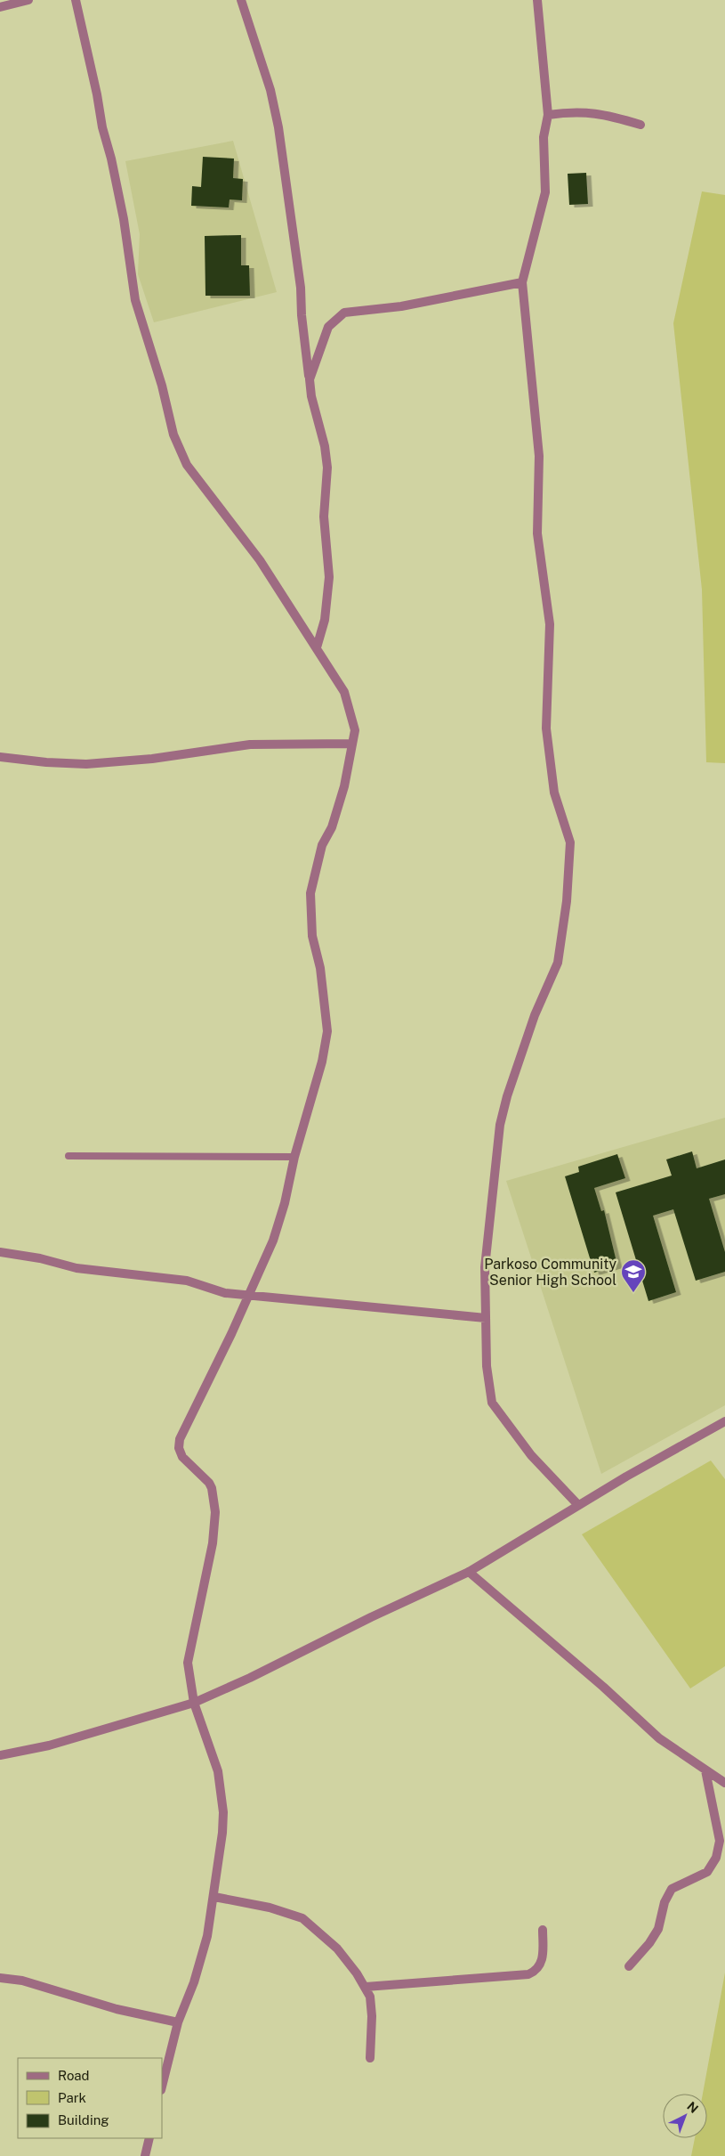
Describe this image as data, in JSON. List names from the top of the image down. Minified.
{"places":{"school or university":["Parkoso Community Senior High School"]},"legend":["Road","Park","Building"],"north":"top right"}
